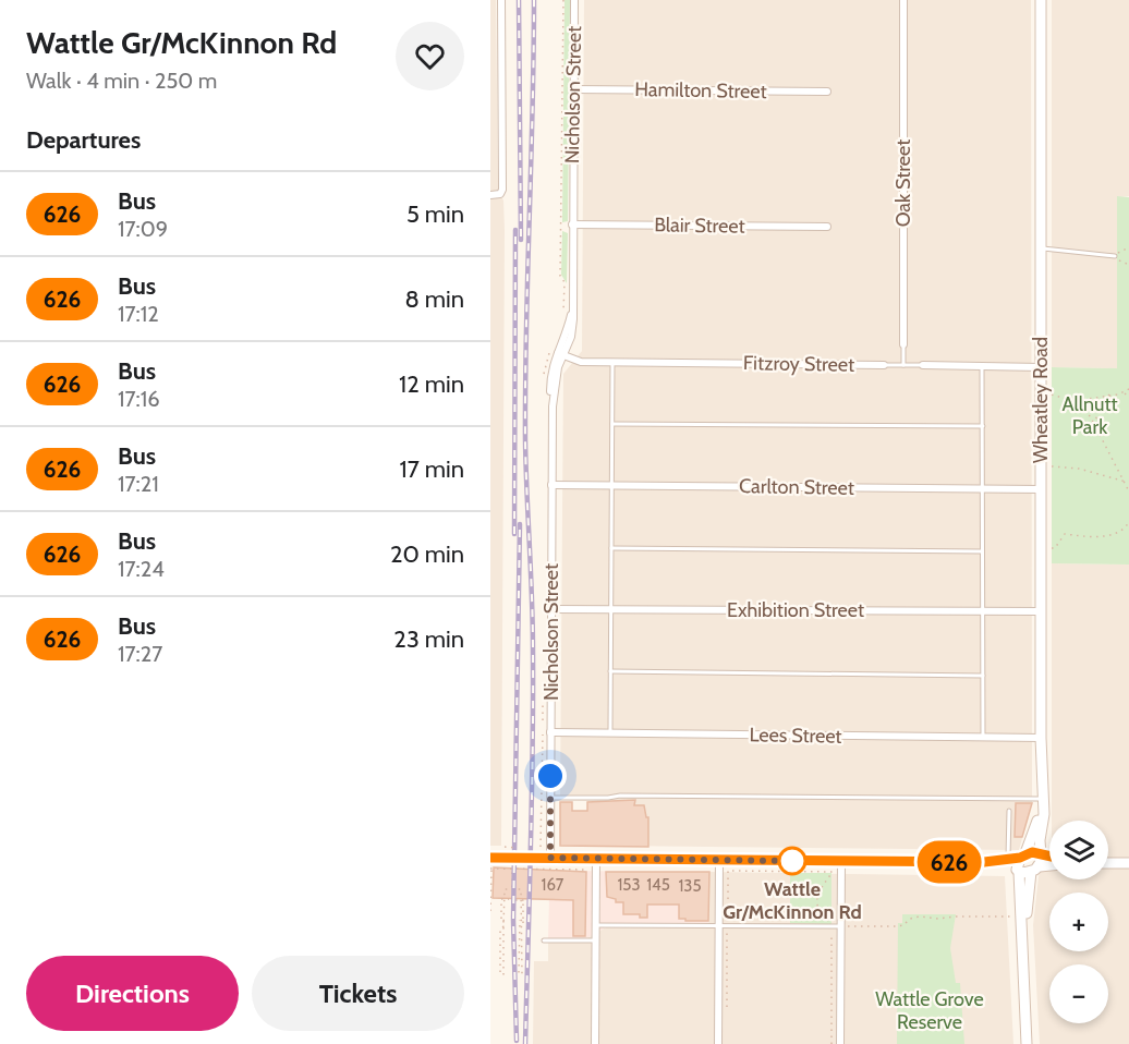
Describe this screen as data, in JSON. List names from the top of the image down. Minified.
{"streets":{"street":["Hamilton Street","Nicholson Street","Oak Street","Blair Street","Fitzroy Street","Wheatley Road","Carlton Street","Exhibition Street","Lees Street"]},"crossings":[["Hamilton Street","Nicholson Street"],["Nicholson Street","Blair Street"],["Nicholson Street","Fitzroy Street"],["Nicholson Street","Carlton Street"],["Nicholson Street","Exhibition Street"],["Nicholson Street","Lees Street"],["Oak Street","Fitzroy Street"],["Fitzroy Street","Wheatley Road"],["Wheatley Road","Carlton Street"],["Wheatley Road","Exhibition Street"],["Wheatley Road","Lees Street"]],"parks":["Allnutt Park","Wattle Grove Reserve"],"places":["Wattle Gr/McKinnon Rd"],"lines":["bus line 626"],"house_numbers":["167","153","145","135"],"page":{"heading":[["Wattle Gr/McKinnon Rd","Walk · 4 min · 250 m"],"Departures"],"on_map":"626","list":[{"mark":"626","name":"Bus","note":"17:09","value":"5 min"},{"mark":"626","name":"Bus","note":"17:12","value":"8 min"},{"mark":"626","name":"Bus","note":"17:16","value":"12 min"},{"mark":"626","name":"Bus","note":"17:21","value":"17 min"},{"mark":"626","name":"Bus","note":"17:24","value":"20 min"},{"mark":"626","name":"Bus","note":"17:27","value":"23 min"}],"map_buttons":["+","−"],"buttons":["Directions","Tickets"]}}
